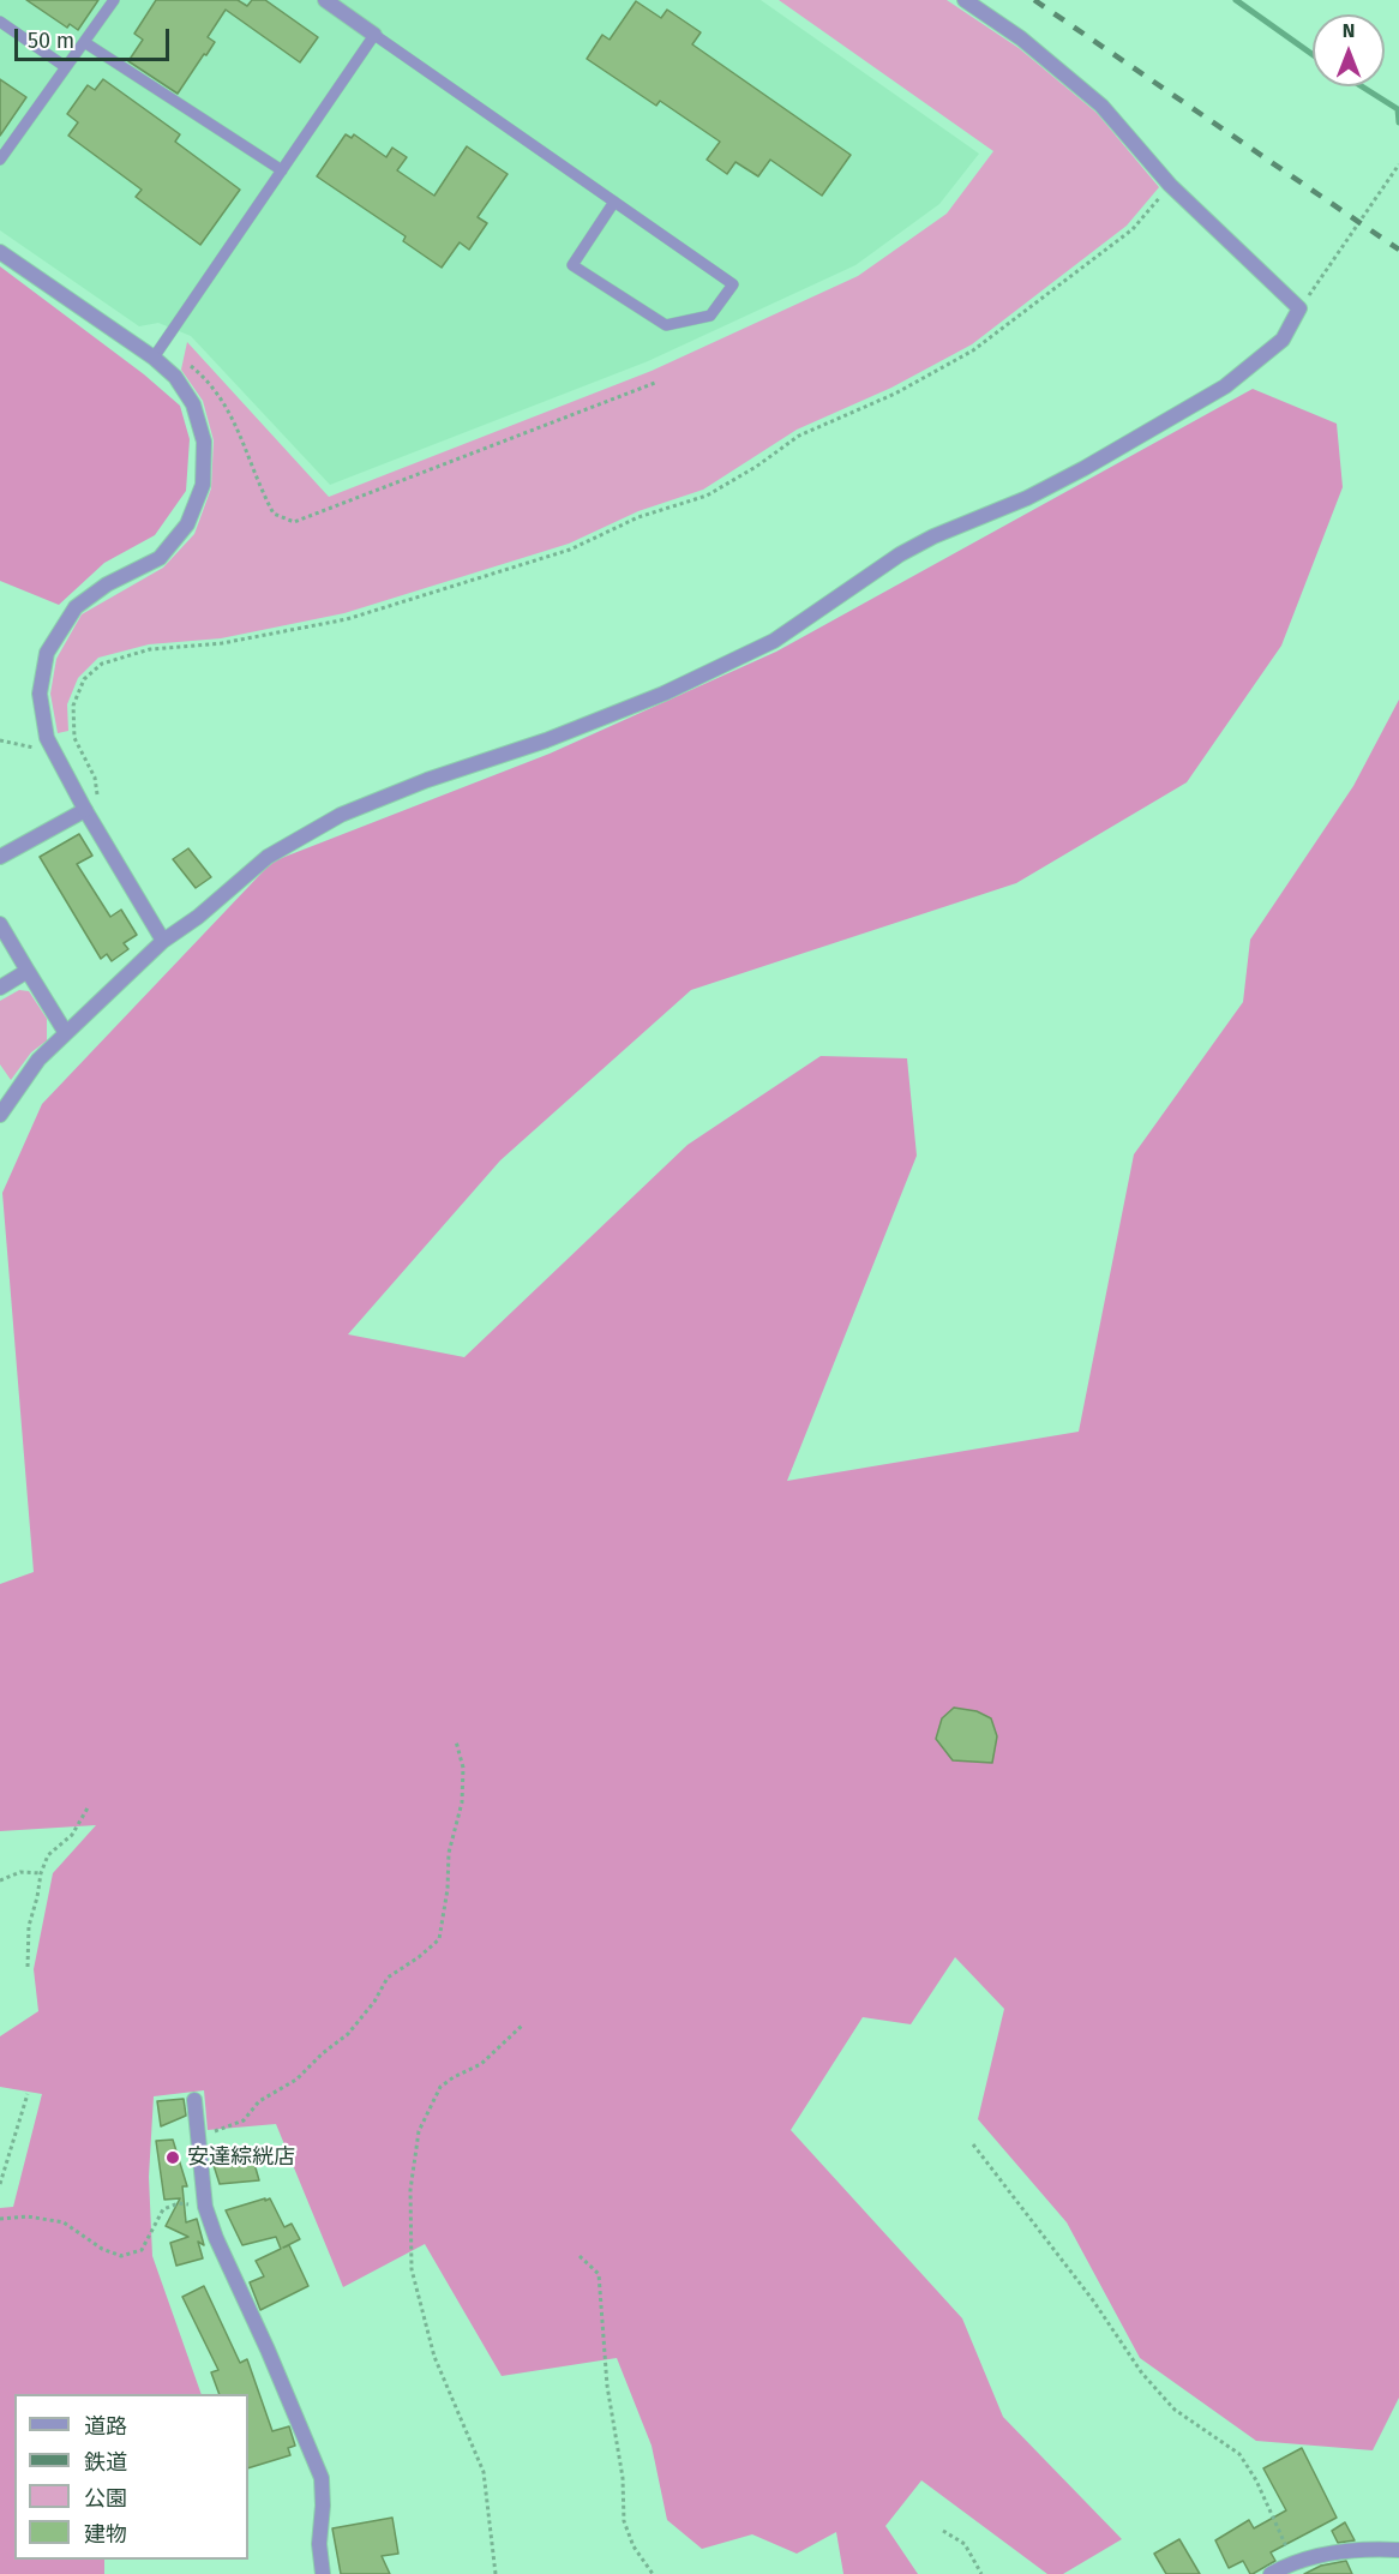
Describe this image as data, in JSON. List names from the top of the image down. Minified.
{"places":["安達綜絖店"],"legend":["道路","鉄道","公園","建物"],"scale_bar":"50 m","north":"top"}
